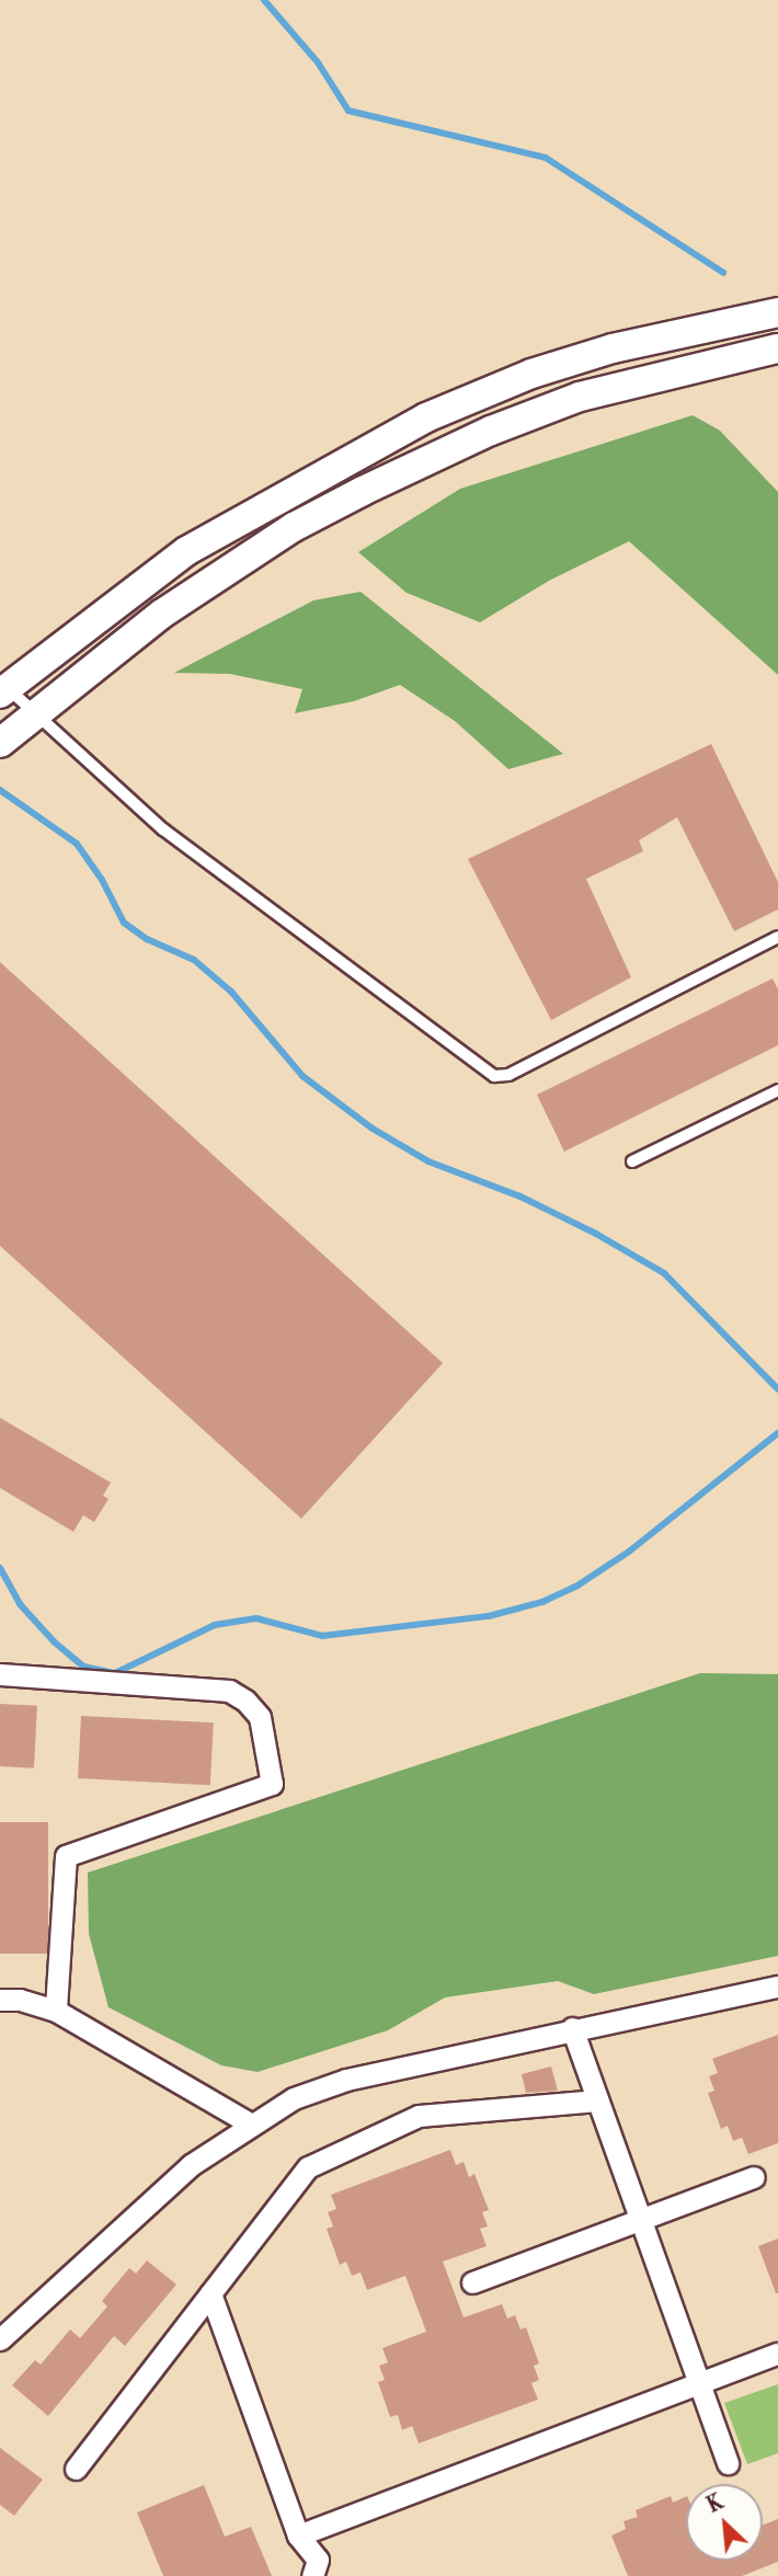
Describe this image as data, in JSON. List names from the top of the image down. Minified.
{"north":"top left"}
